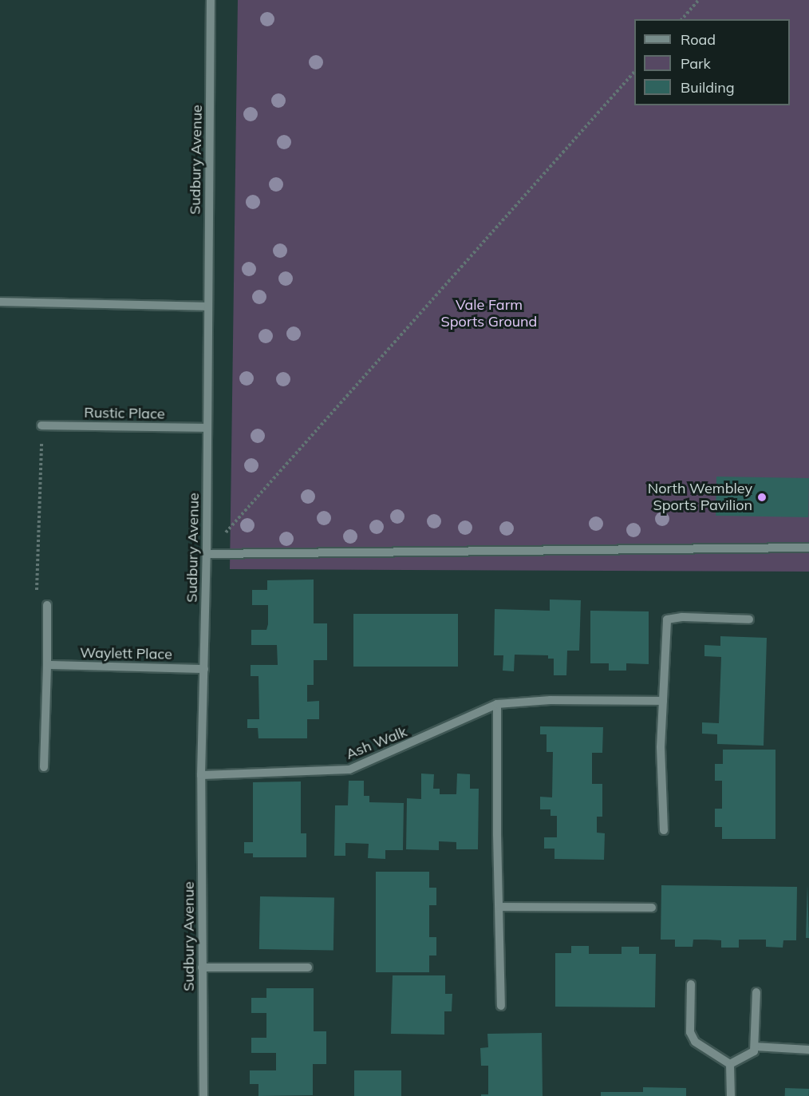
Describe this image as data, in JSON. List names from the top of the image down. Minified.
{"streets":{"street":["Sudbury Avenue","Rustic Place","Waylett Place","Ash Walk"]},"crossings":[["Sudbury Avenue","Rustic Place"],["Sudbury Avenue","Waylett Place"],["Sudbury Avenue","Ash Walk"]],"parks":["Vale Farm Sports Ground"],"places":["North Wembley Sports Pavilion"],"legend":["Road","Park","Building"]}
